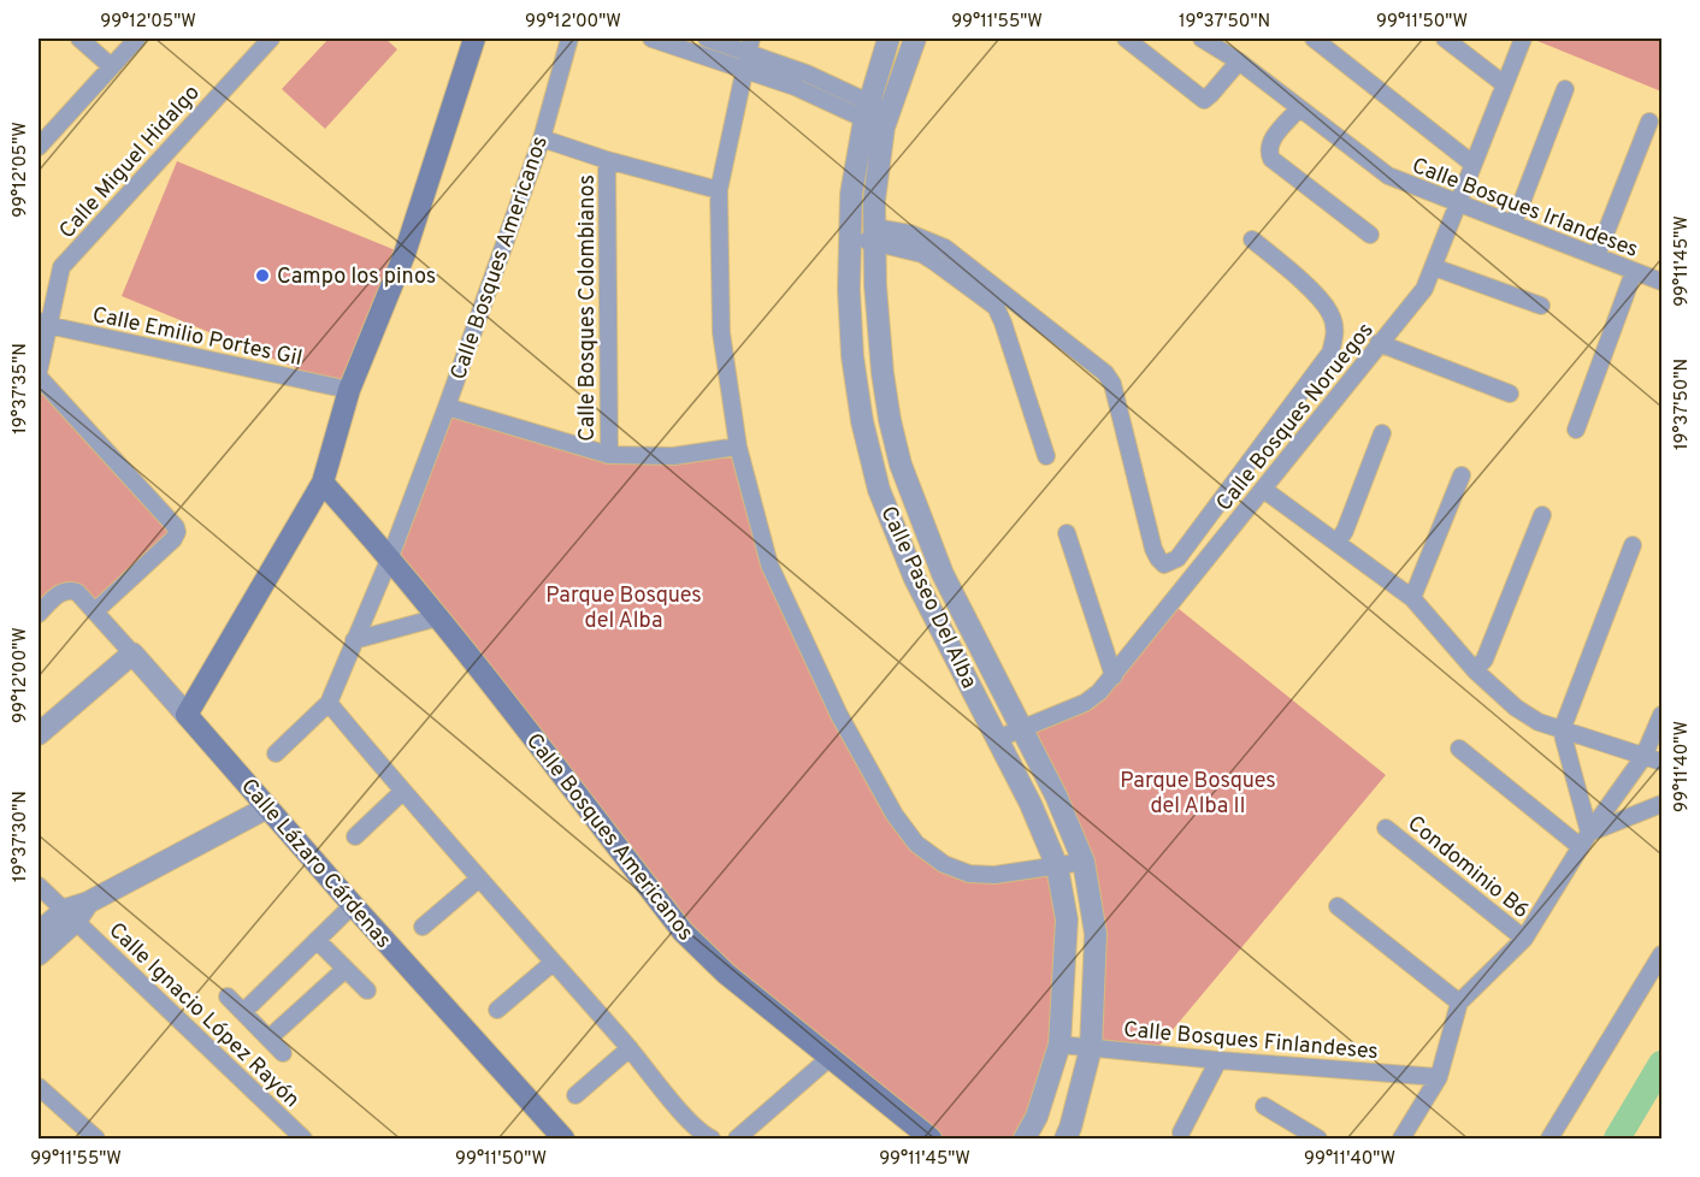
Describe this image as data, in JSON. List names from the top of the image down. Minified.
{"streets":{"main road":["Calle Bosques Americanos","Calle Lázaro Cárdenas"],"street":["Calle Miguel Hidalgo","Calle Bosques Irlandeses","Calle Bosques Colombianos","Calle Emilio Portes Gil","Calle Bosques Noruegos","Calle Paseo Del Alba","Condominio B6","Calle Ignacio López Rayón","Calle Bosques Finlandeses"]},"crossings":[["Calle Miguel Hidalgo","Calle Emilio Portes Gil"],["Calle Bosques Irlandeses","Calle Bosques Noruegos"],["Calle Bosques Noruegos","Calle Paseo Del Alba"],["Calle Paseo Del Alba","Calle Bosques Finlandeses"]],"parks":["Parque Bosques del Alba","Parque Bosques del Alba II"],"places":["Campo los pinos"],"coordinates":["99°12'05\"W","99°12'00\"W","99°11'55\"W","19°37'50\"N","99°11'50\"W","99°11'45\"W","19°37'35\"N","99°11'40\"W","19°37'30\"N"]}
